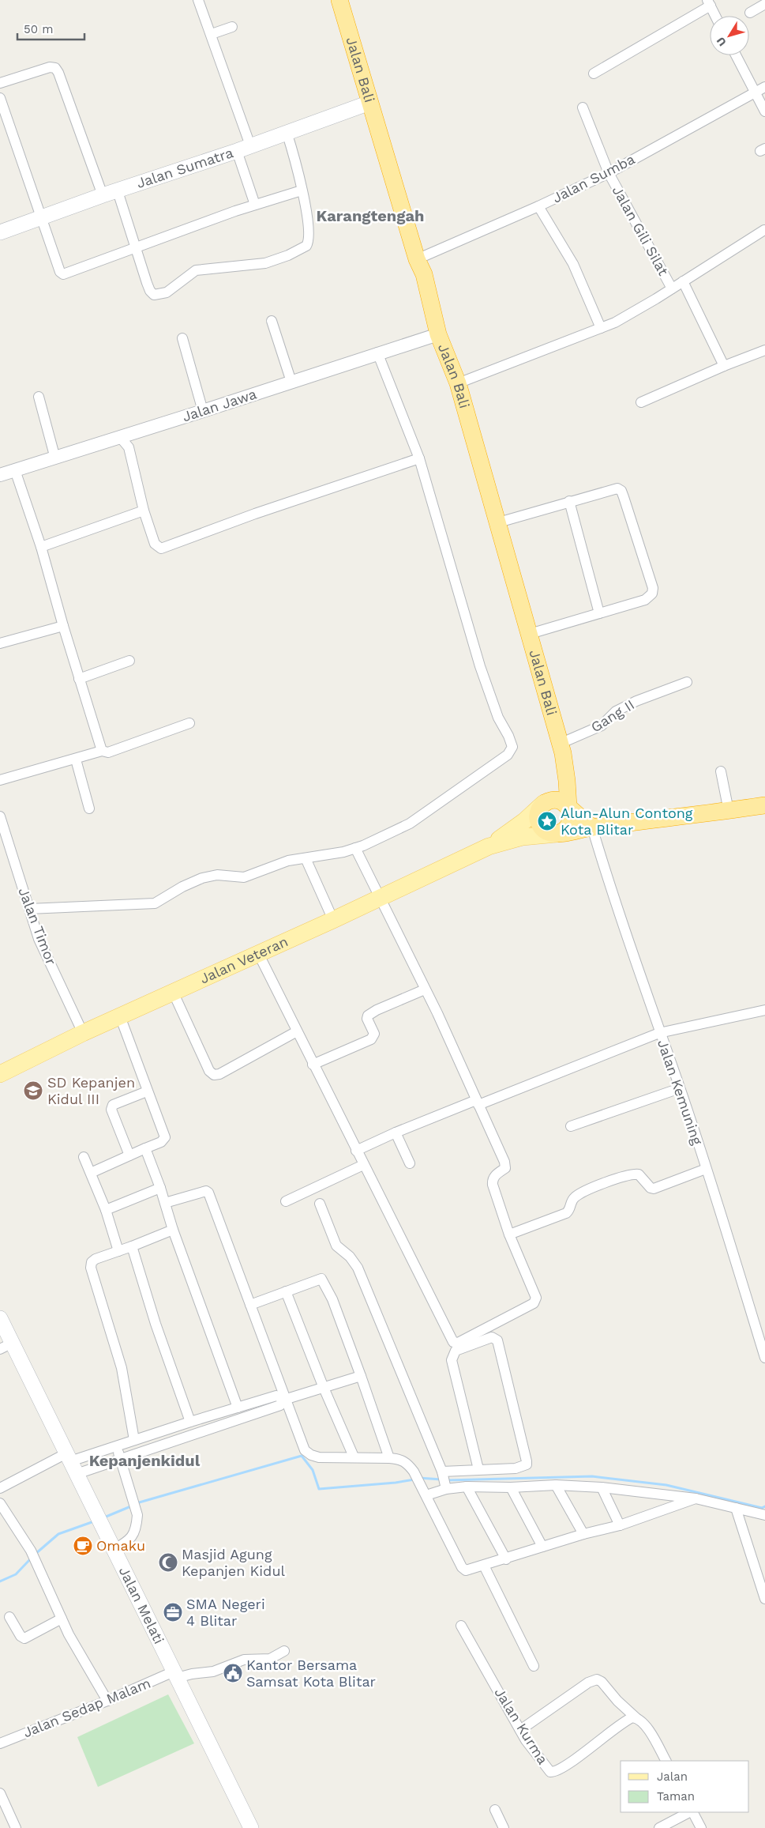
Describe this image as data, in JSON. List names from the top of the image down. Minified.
{"streets":{"highway":["Jalan Bali"],"main road":["Jalan Sumatra","Jalan Veteran","Jalan Melati"],"street":["Jalan Sumba","Jalan Gili Silat","Jalan Jawa","Gang II","Jalan Timor","Jalan Kemuning","Jalan Sedap Malam","Jalan Kurma"]},"crossings":[["Jalan Bali","Jalan Sumatra"],["Jalan Bali","Jalan Sumba"],["Jalan Bali","Jalan Jawa"],["Jalan Bali","Gang II"],["Jalan Bali","Jalan Veteran"],["Jalan Sumba","Jalan Gili Silat"],["Jalan Timor","Jalan Veteran"],["Jalan Melati","Jalan Sedap Malam"]],"districts":["Karangtengah","Kepanjenkidul"],"places":{"place":["Alun-Alun Contong Kota Blitar"],"school or university":["SD Kepanjen Kidul III"],"cafe":["Omaku"],"mosque":["Masjid Agung Kepanjen Kidul"],"office":["SMA Negeri 4 Blitar"],"public building":["Kantor Bersama Samsat Kota Blitar"]},"legend":["Jalan","Taman"],"scale_bar":"50 m","north":"bottom left"}
